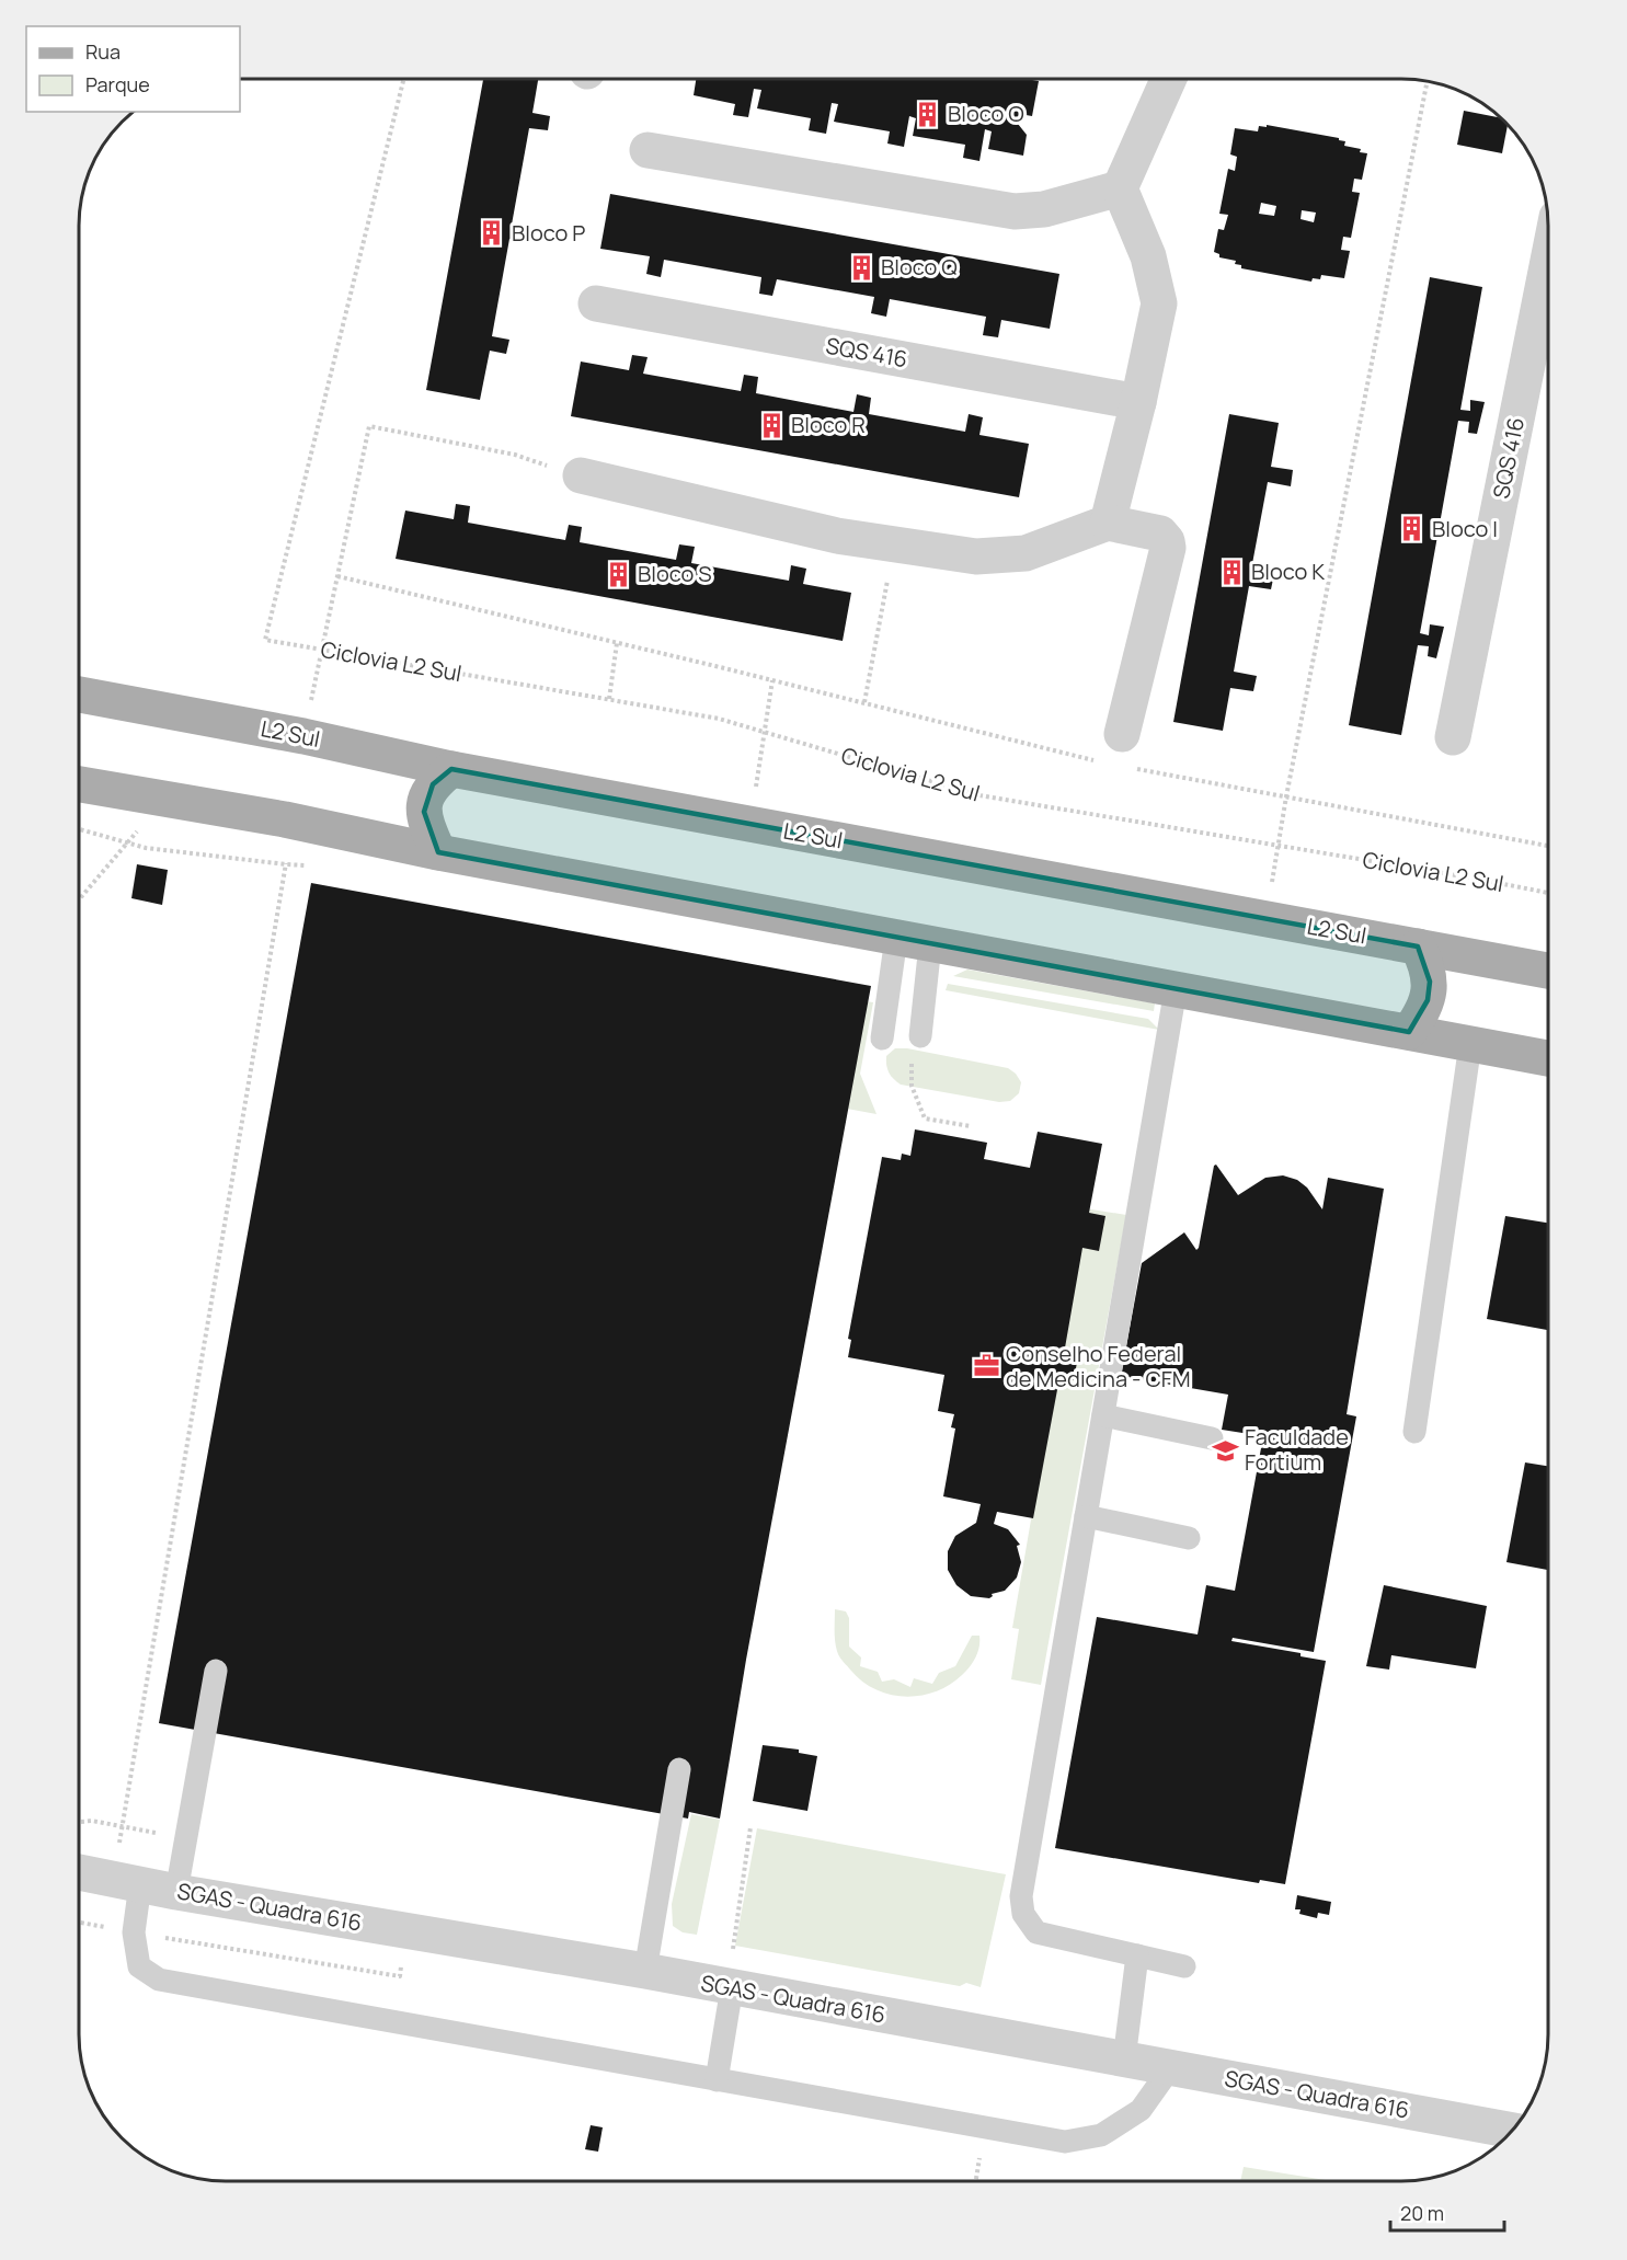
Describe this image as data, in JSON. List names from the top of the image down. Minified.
{"streets":{"main road":["L2 Sul"],"street":["SQS 416","SGAS - Quadra 616"],"path":["Ciclovia L2 Sul"]},"places":{"building":["Bloco O","Bloco P","Bloco Q","Bloco R","Bloco I","Bloco K","Bloco S"],"office":["Conselho Federal de Medicina - CFM"],"school or university":["Faculdade Fortium"]},"legend":["Rua","Parque"],"scale_bar":"20 m"}
